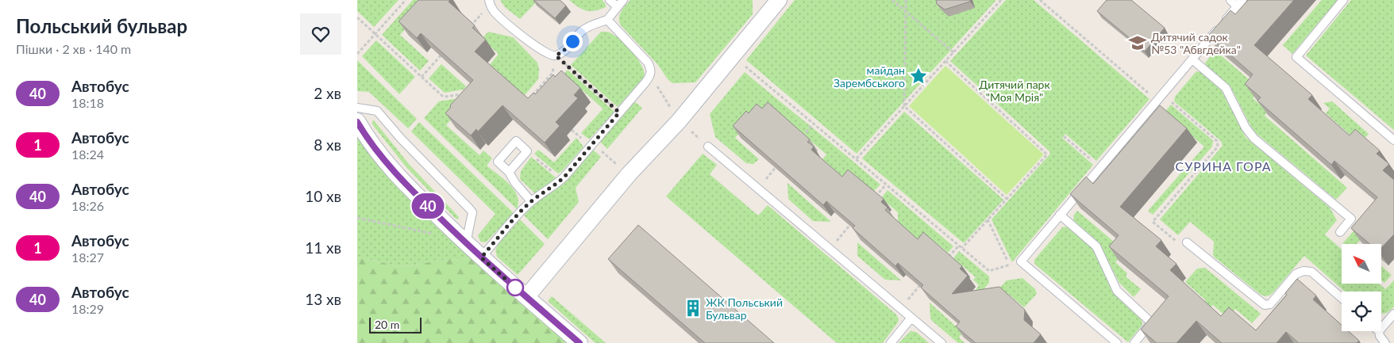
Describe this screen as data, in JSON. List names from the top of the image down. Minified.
{"districts":["СУРИНА ГОРА"],"parks":["Дитячий парк \"Моя Мрія\""],"places":{"school or university":["Дитячий садок №53 \"Абвгдейка\""],"place":["майдан Зарембського"],"building":["ЖК Польський Бульвар"]},"lines":["bus line 40"],"scale_bar":"20 m","north":"top left","page":{"heading":["Польський бульвар","Пішки · 2 хв · 140 m"],"on_map":"40","list":[{"mark":"40","name":"Автобус","note":"18:18","value":"2 хв"},{"mark":"1","name":"Автобус","note":"18:24","value":"8 хв"},{"mark":"40","name":"Автобус","note":"18:26","value":"10 хв"},{"mark":"1","name":"Автобус","note":"18:27","value":"11 хв"},{"mark":"40","name":"Автобус","note":"18:29","value":"13 хв"}],"scale":"20 m"}}
